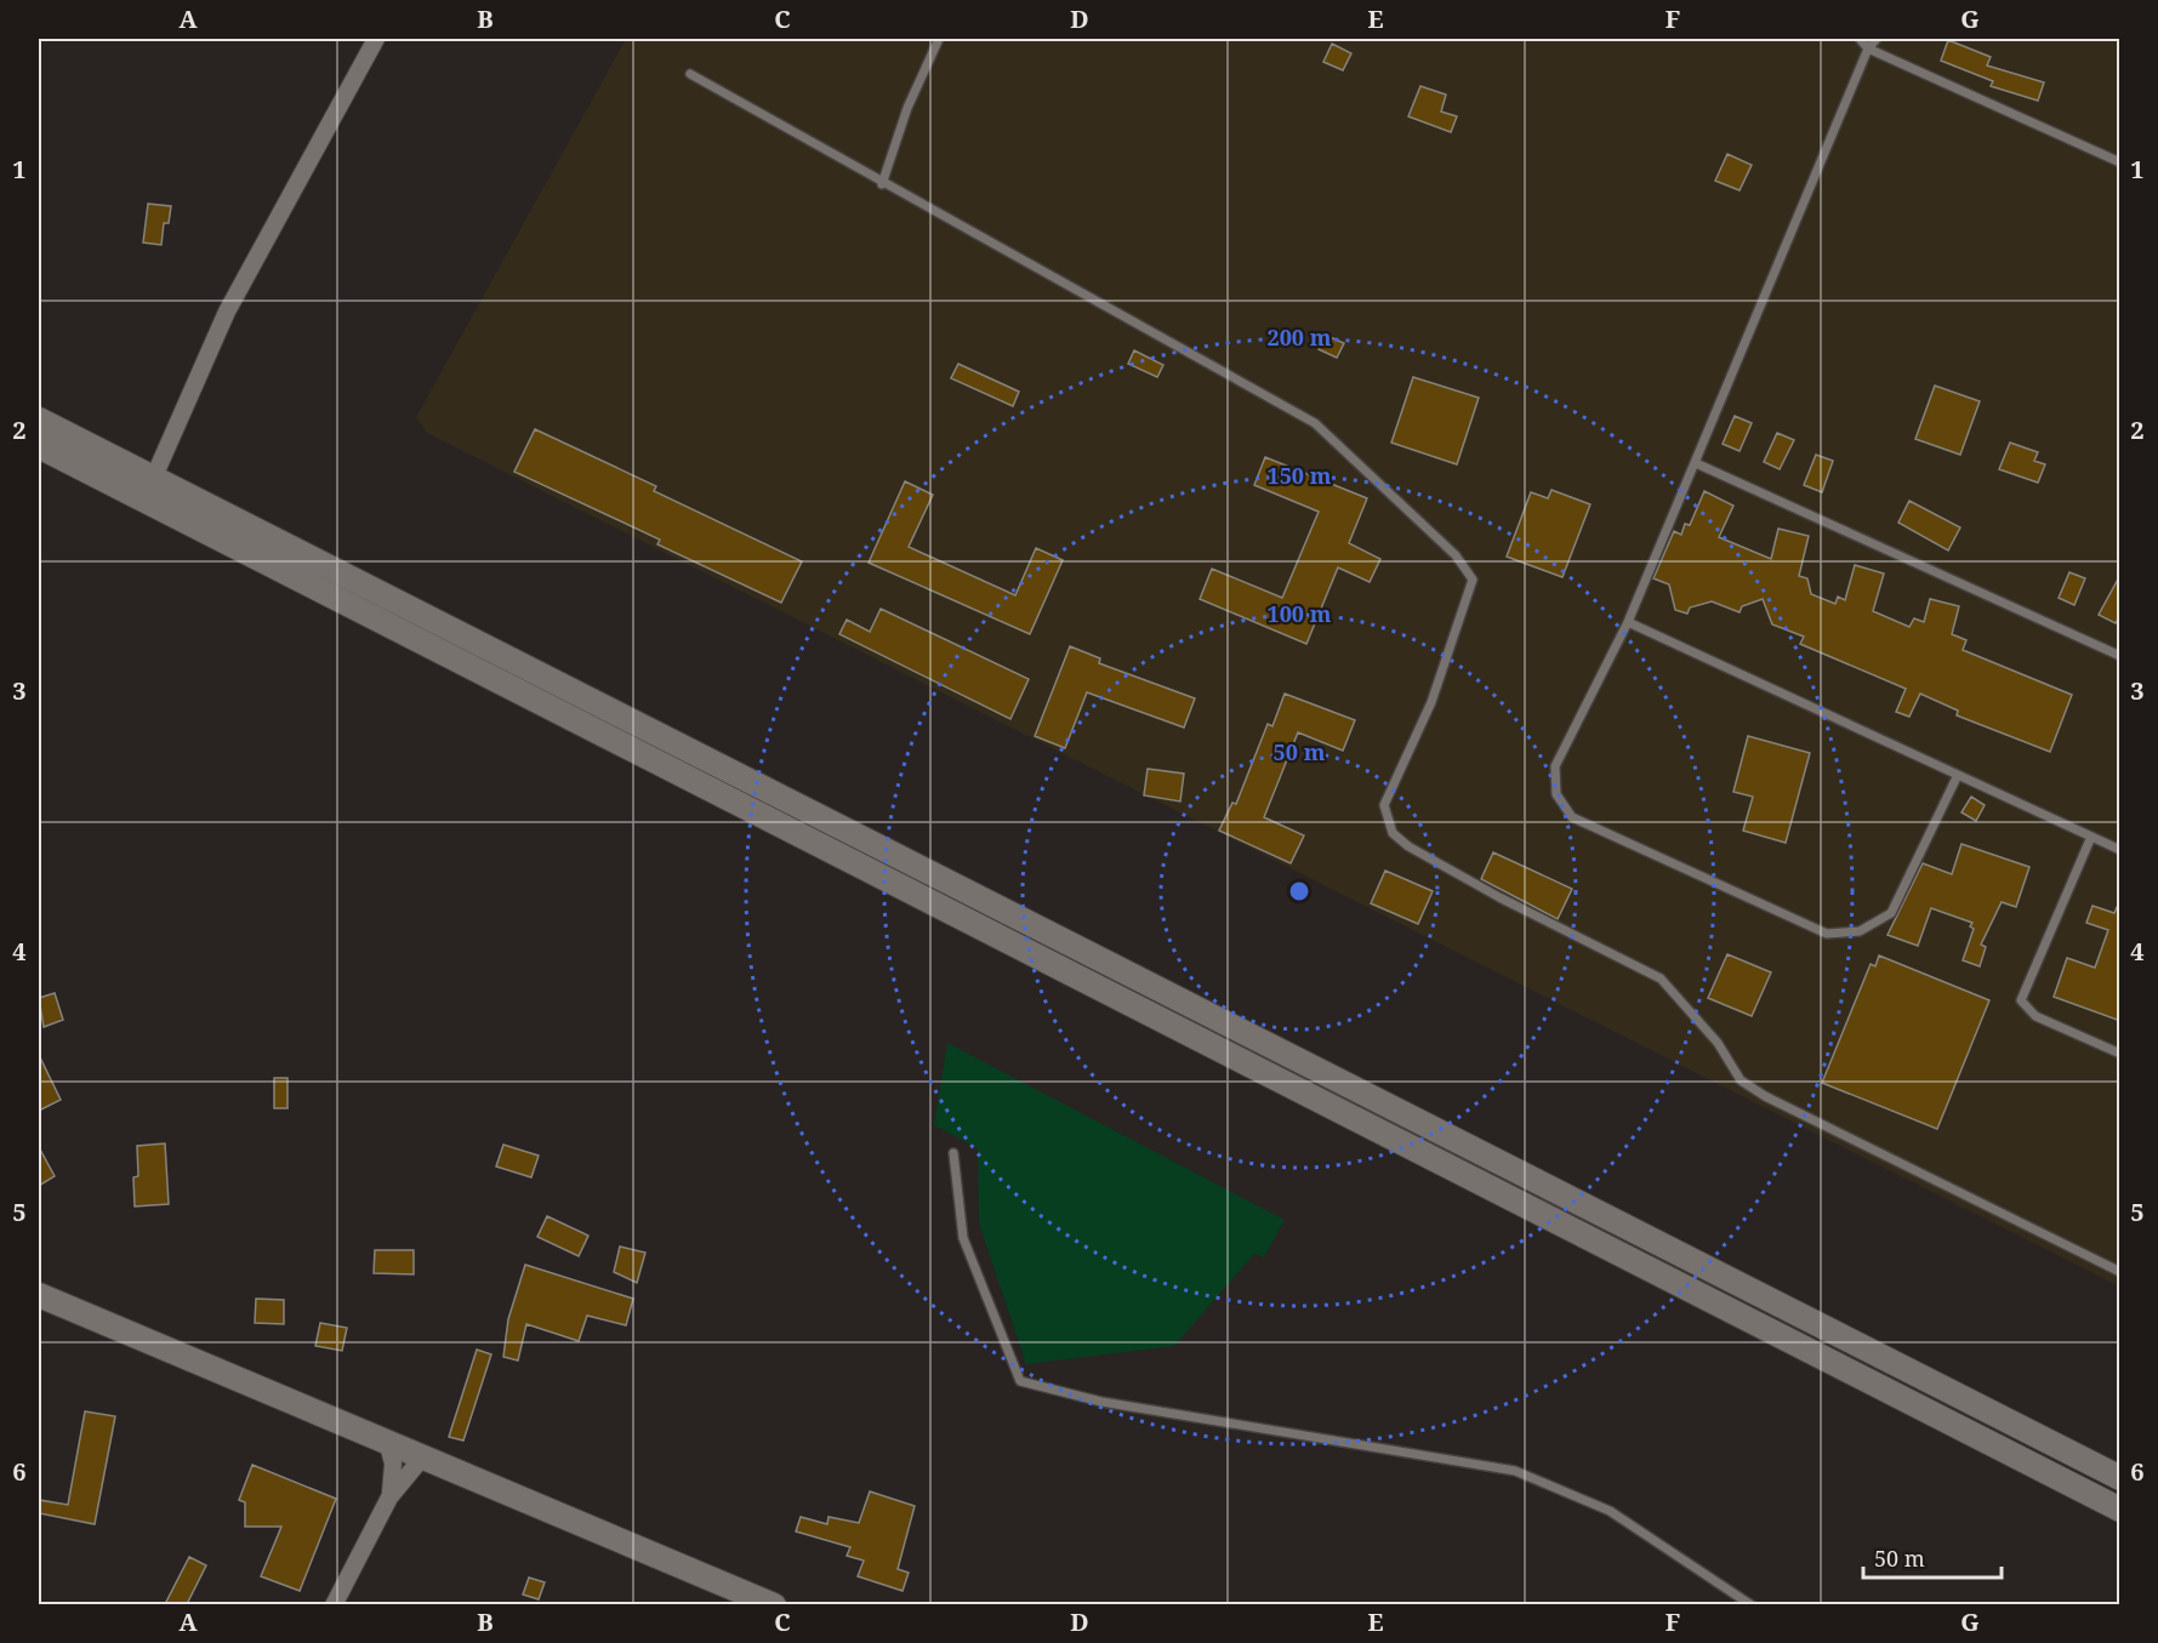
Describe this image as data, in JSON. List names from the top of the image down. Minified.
{"scale_bar":"50 m","grid":{"columns":["A","B","C","D","E","F","G"],"rows":["1","2","3","4","5","6"]},"rings":["200 m","150 m","100 m","50 m"]}
